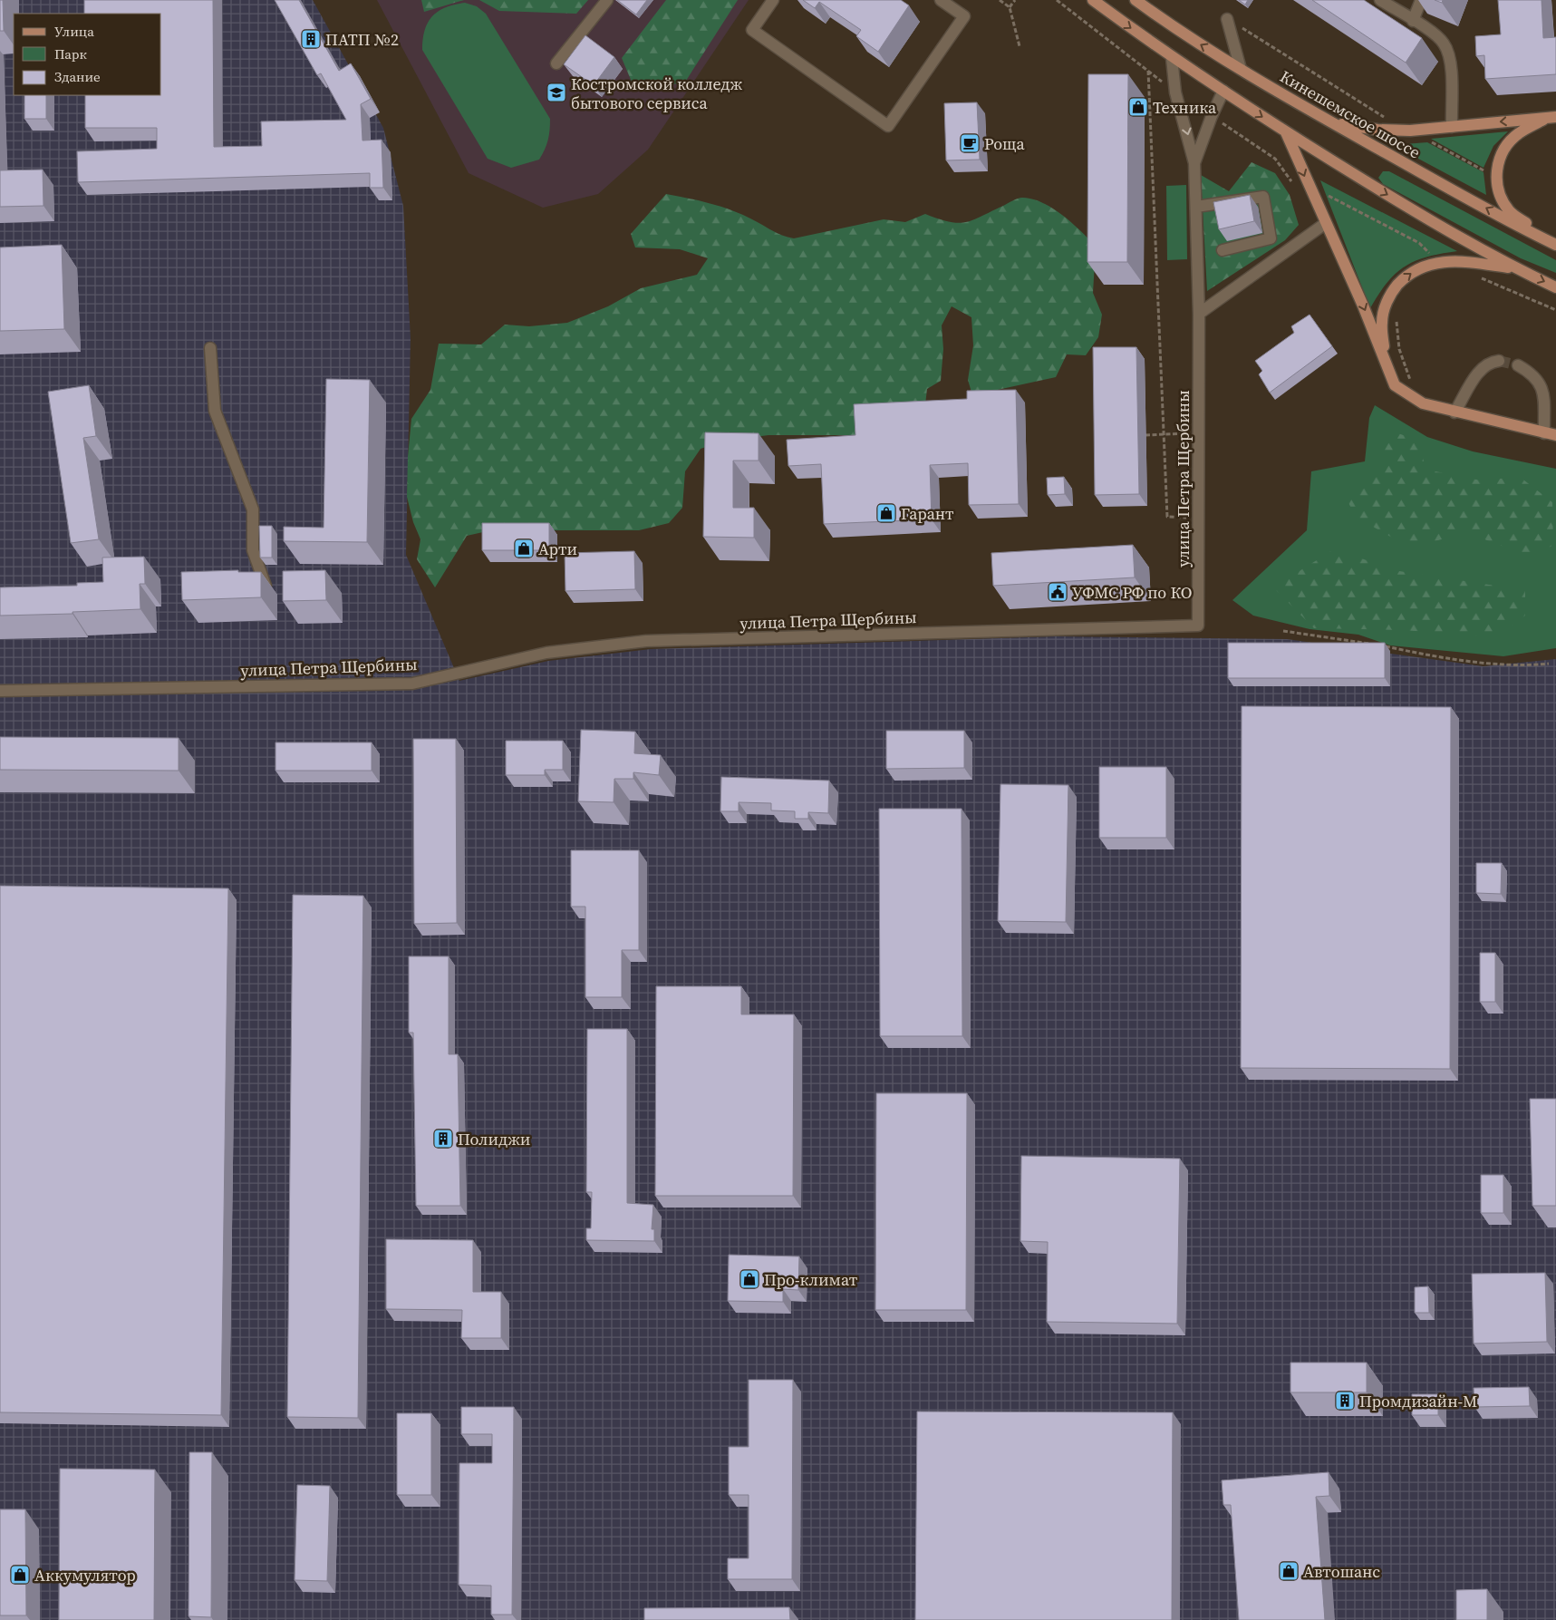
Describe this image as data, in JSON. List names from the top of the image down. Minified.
{"streets":{"main road":["Кинешемское шоссе"],"street":["улица Петра Щербины"]},"places":{"building":["ПАТП №2","Полиджи","Промдизайн-М"],"school or university":["Костромской колледж бытового сервиса"],"shop":["Техника","Гарант","Арти","Про-климат","Автошанс","Аккумулятор"],"cafe":["Роща"],"public building":["УФМС РФ по КО"]},"legend":["Улица","Парк","Здание"]}
